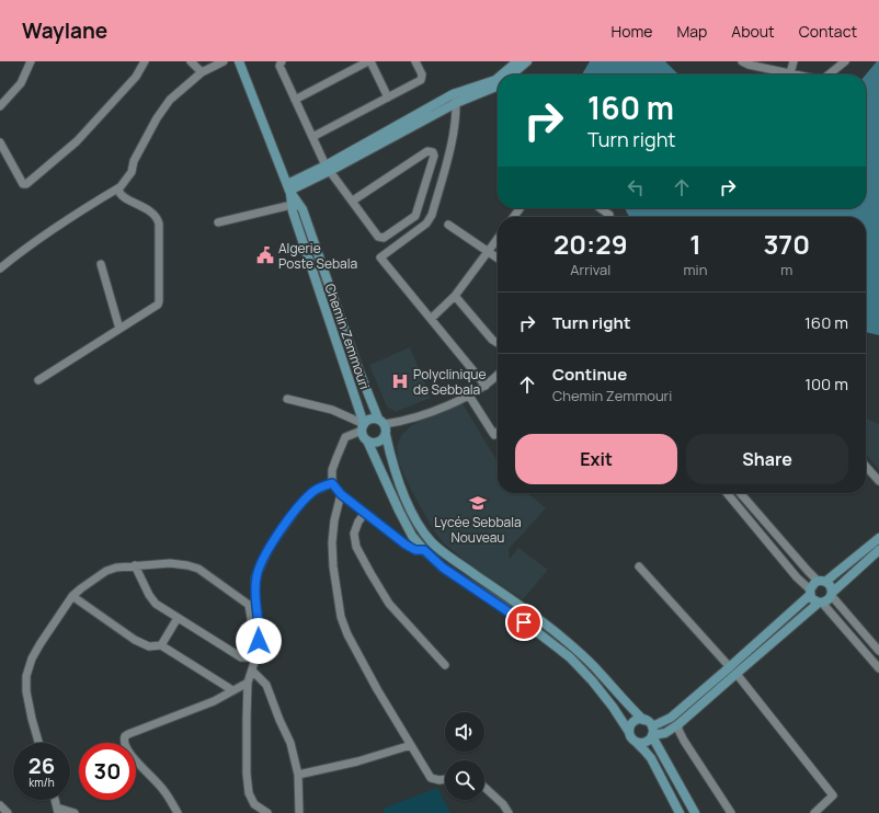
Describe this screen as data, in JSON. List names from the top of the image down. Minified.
{"streets":{"street":["Chemin Zemmouri"]},"places":{"public building":["Algerie Poste Sebala"],"hospital":["Polyclinique de Sebbala"],"school or university":["Lycée Sebbala Nouveau"]},"page":{"header":"Waylane","nav":["Home","Map","About","Contact"],"turn":["160 m","Turn right"],"eta":["20:29","Arrival","1","min","370","m"],"list":[{"name":"Turn right","value":"160 m"},{"name":"Continue","note":"Chemin Zemmouri","value":"100 m"}],"buttons":["Exit","Share"],"speed":"26 km/h","limit":"30"}}
